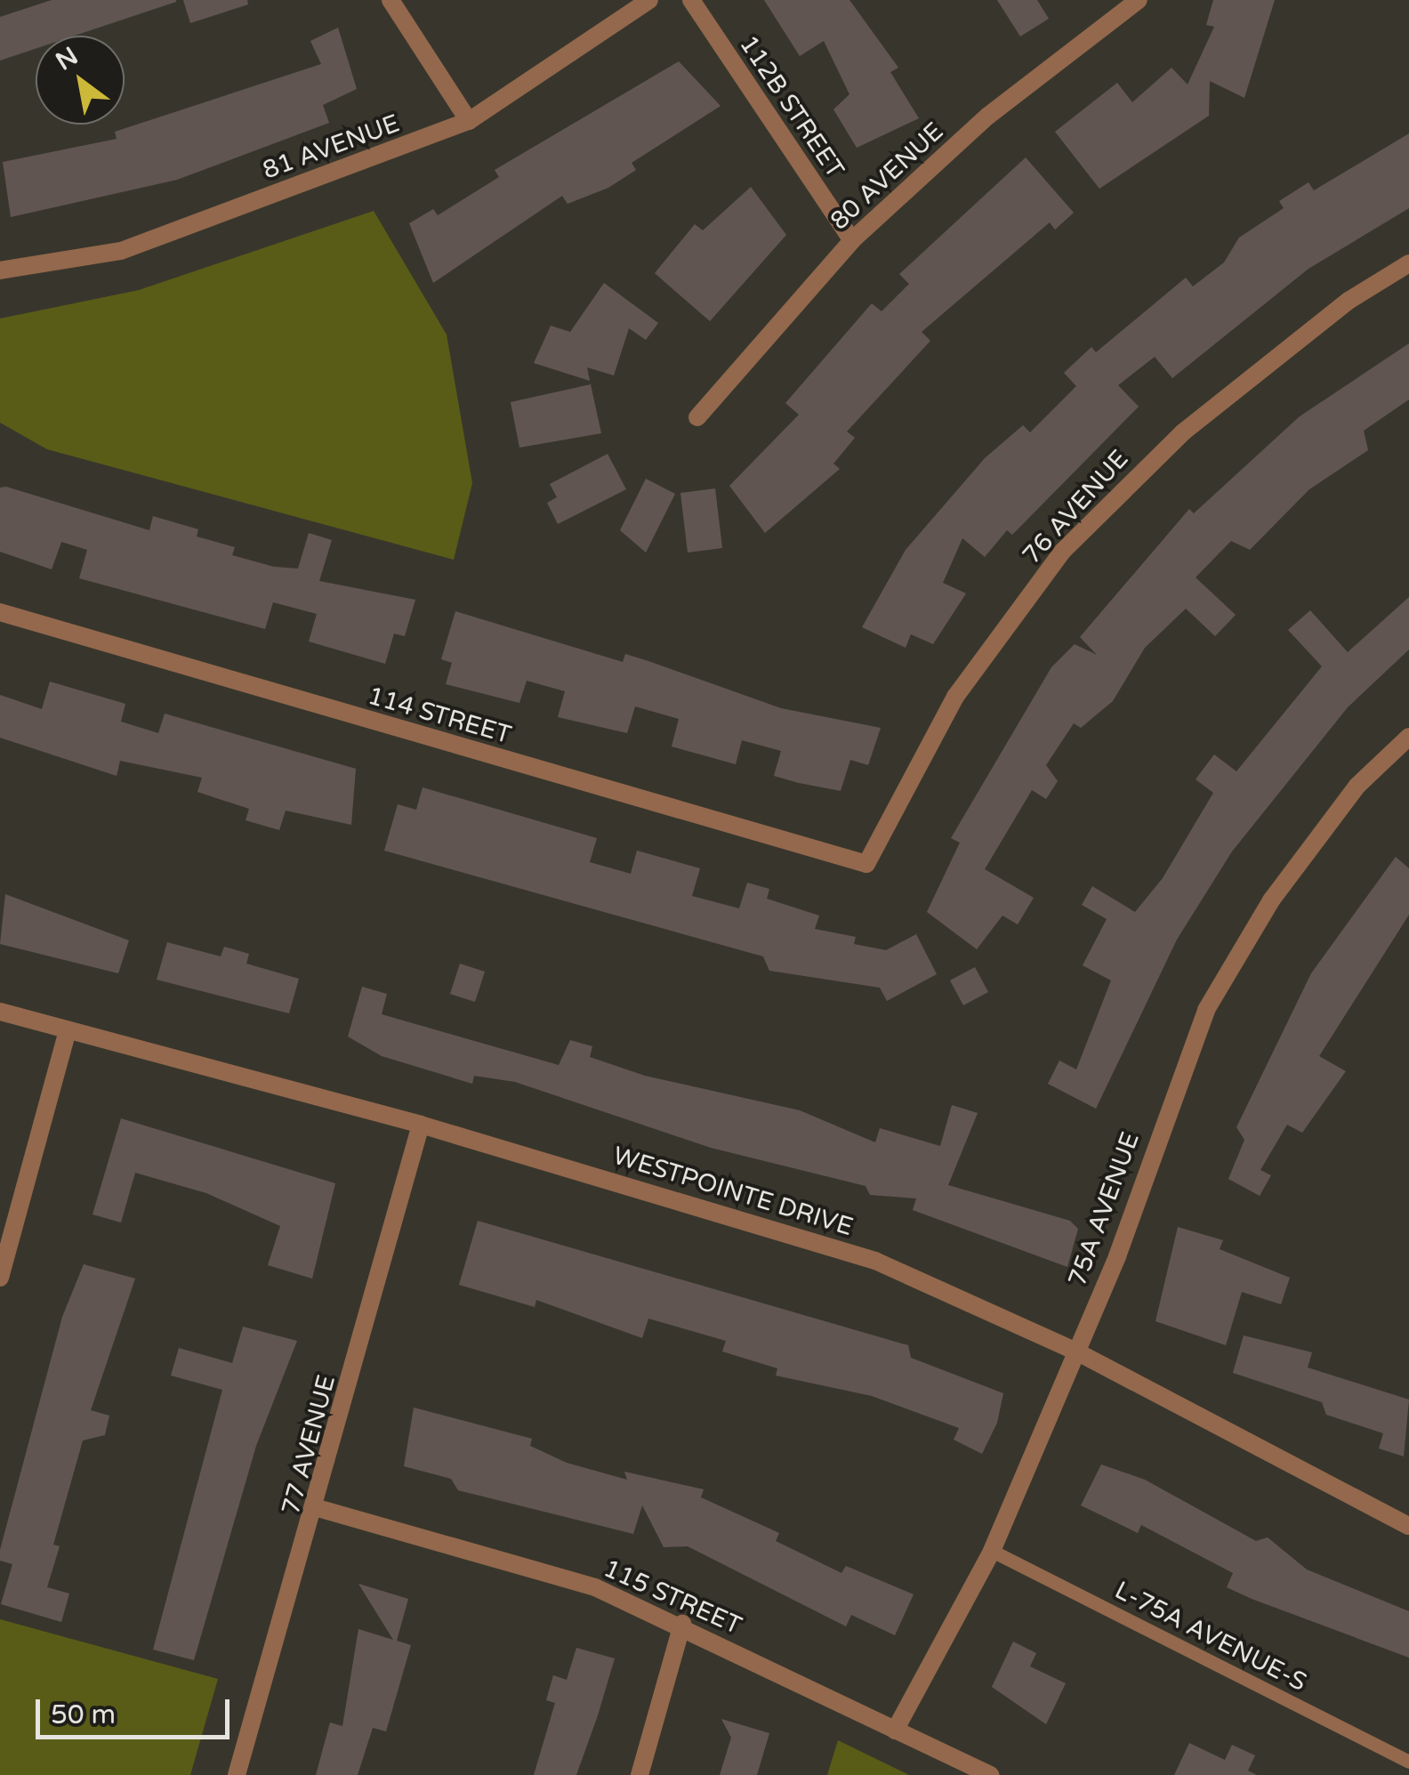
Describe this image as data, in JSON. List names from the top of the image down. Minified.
{"streets":{"street":["112B STREET","81 AVENUE","80 AVENUE","76 AVENUE","114 STREET","WESTPOINTE DRIVE","75A AVENUE","77 AVENUE","115 STREET"],"lane":["L-75A AVENUE-S"]},"crossings":[["112B STREET","80 AVENUE"],["76 AVENUE","114 STREET"],["WESTPOINTE DRIVE","75A AVENUE"],["WESTPOINTE DRIVE","77 AVENUE"],["75A AVENUE","115 STREET"],["75A AVENUE","L-75A AVENUE-S"],["77 AVENUE","115 STREET"]],"scale_bar":"50 m","north":"top left"}
